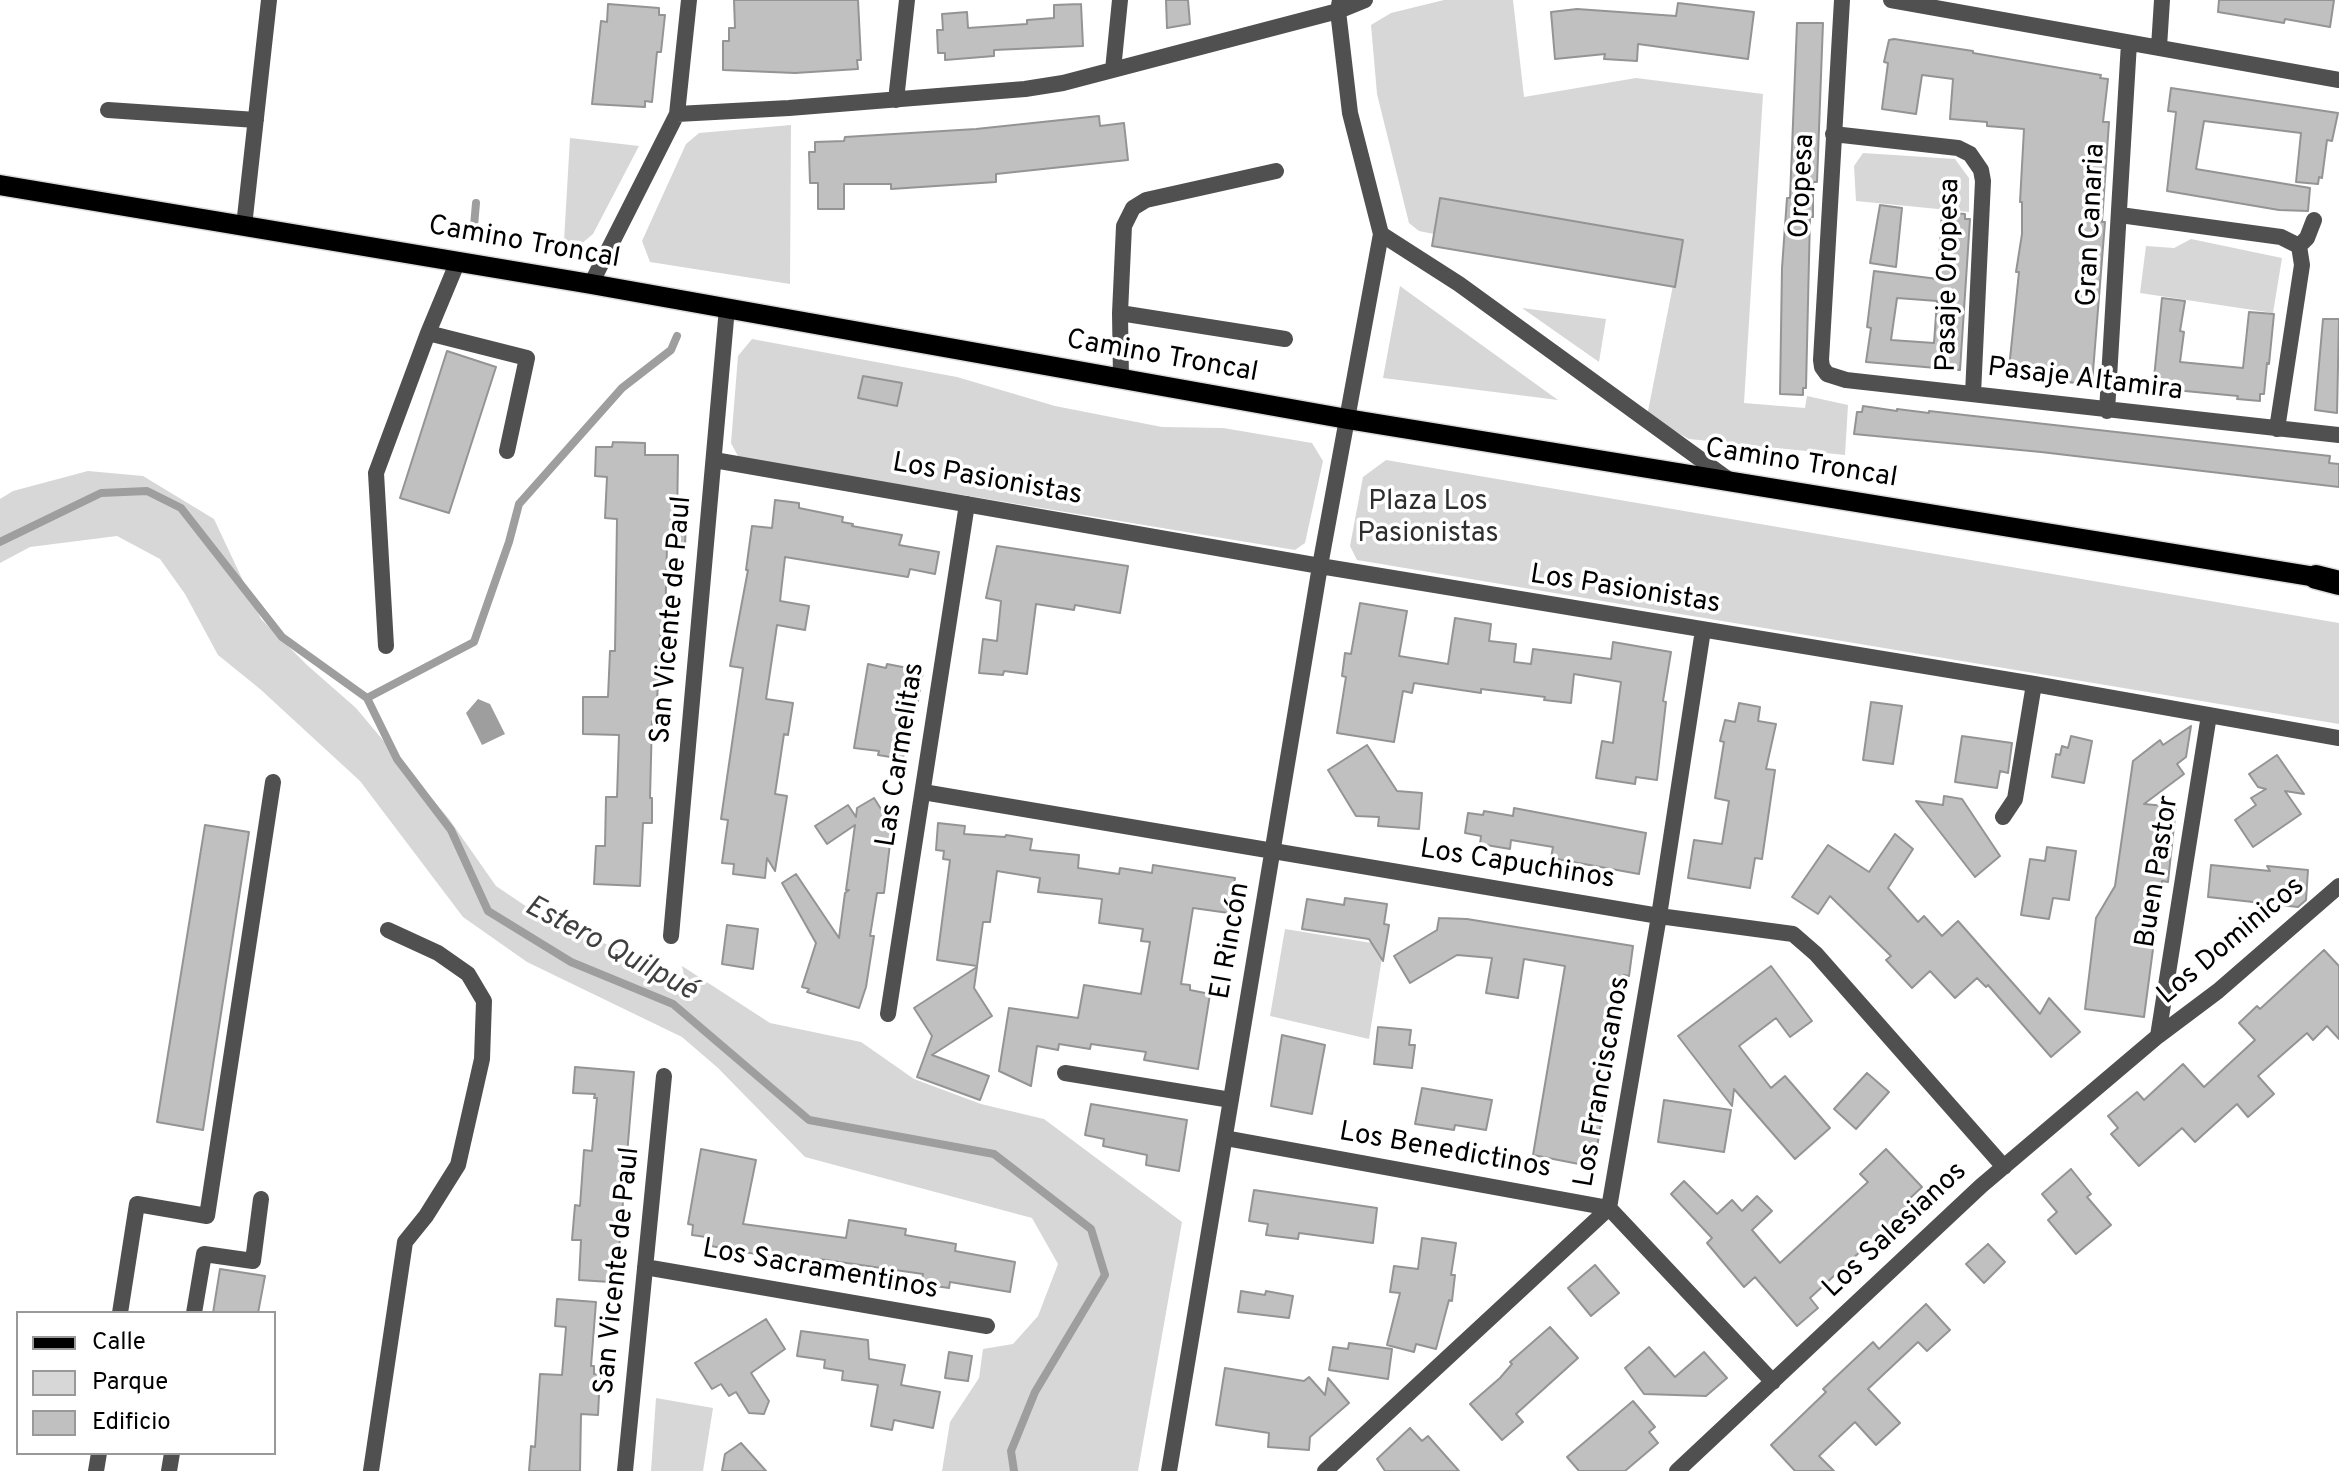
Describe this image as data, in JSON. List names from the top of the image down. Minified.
{"streets":{"main road":["Camino Troncal"],"street":["Oropesa","Gran Canaria","Pasaje Oropesa","Pasaje Altamira","Los Pasionistas","San Vicente de Paul","Las Carmelitas","Los Capuchinos","Buen Pastor","El Rincón","Los Dominicos","Los Franciscanos","Los Benedictinos","Los Salesianos","Los Sacramentinos"]},"crossings":[["Oropesa","Pasaje Oropesa"],["Oropesa","Pasaje Altamira"],["Gran Canaria","Pasaje Altamira"],["Camino Troncal","San Vicente de Paul"],["Camino Troncal","El Rincón"],["Pasaje Oropesa","Pasaje Altamira"],["Los Pasionistas","San Vicente de Paul"],["Los Pasionistas","Las Carmelitas"],["Los Pasionistas","Buen Pastor"],["Los Pasionistas","El Rincón"],["Los Pasionistas","Los Franciscanos"],["San Vicente de Paul","Los Sacramentinos"],["Las Carmelitas","Los Capuchinos"],["Los Capuchinos","El Rincón"],["Los Capuchinos","Los Franciscanos"],["Los Capuchinos","Los Salesianos"],["Buen Pastor","Los Dominicos"],["Buen Pastor","Los Salesianos"],["El Rincón","Los Benedictinos"],["Los Dominicos","Los Salesianos"],["Los Franciscanos","Los Benedictinos"]],"water":["Estero Quilpué"],"parks":["Plaza Los Pasionistas"],"legend":["Calle","Parque","Edificio"]}
